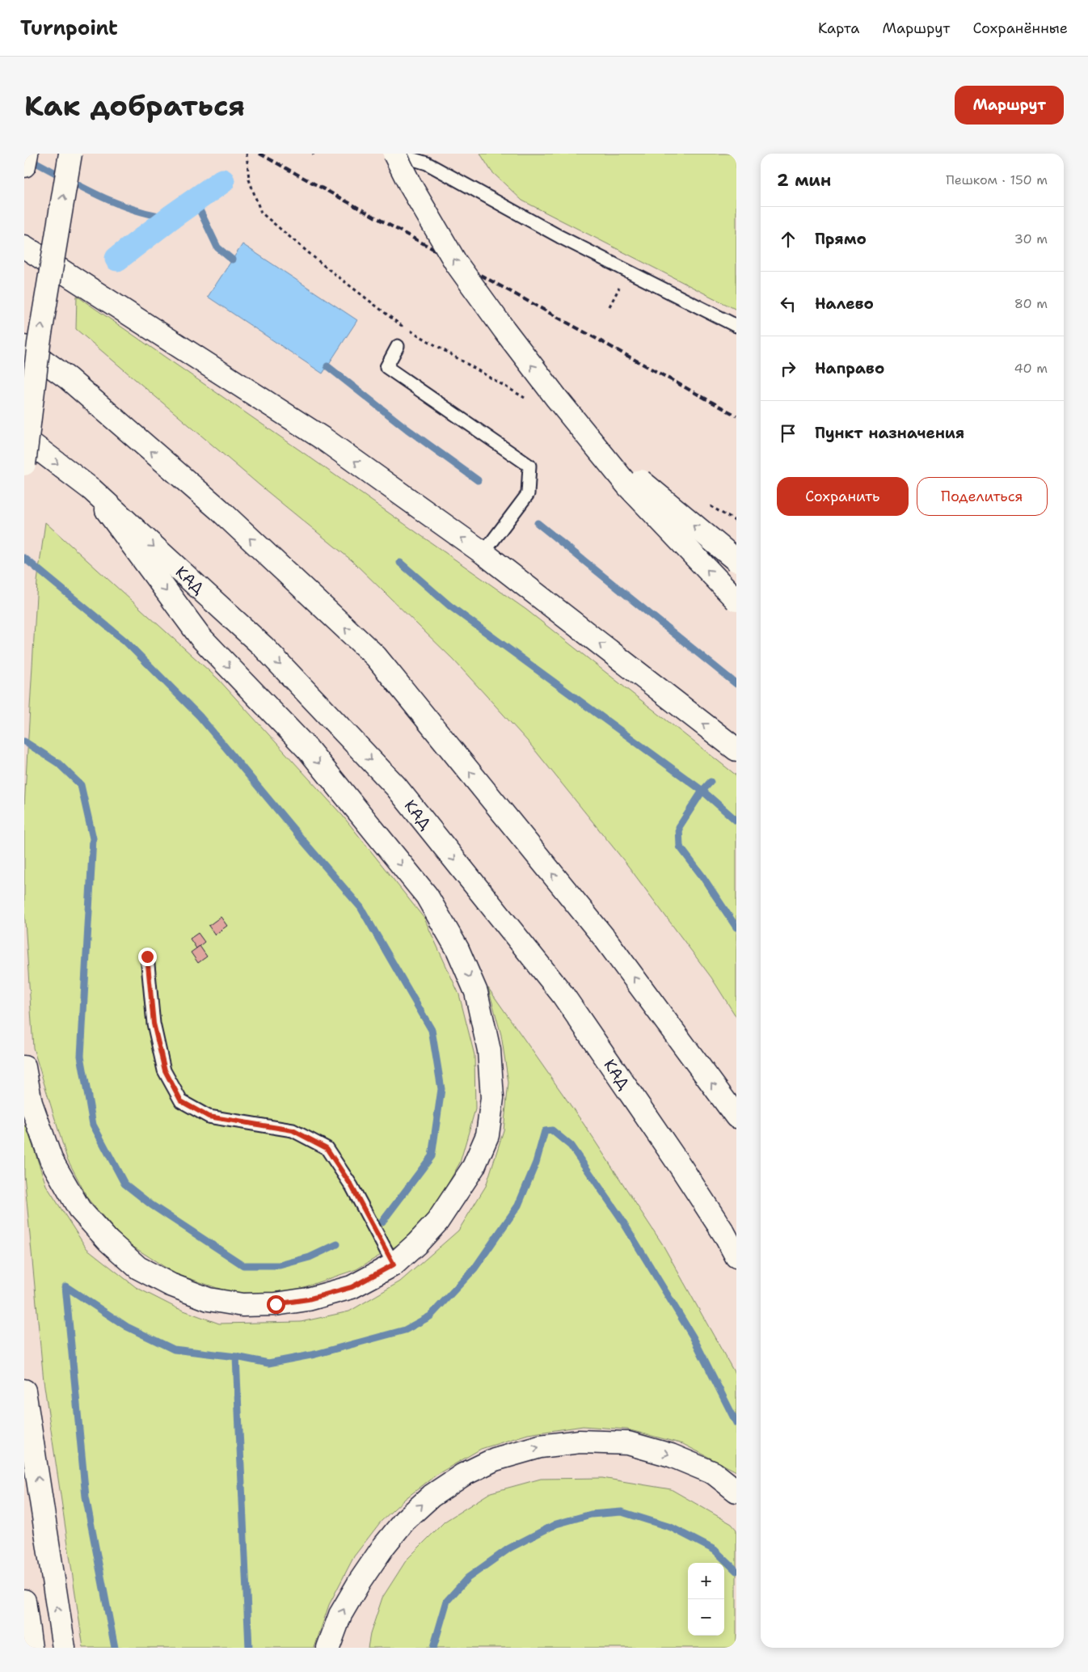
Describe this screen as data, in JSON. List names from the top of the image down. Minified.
{"streets":{"main road":["КАД"]},"page":{"header":"Turnpoint","nav":["Карта","Маршрут","Сохранённые"],"buttons":["Маршрут",["Сохранить","Поделиться"]],"title":"Как добраться","heading":["2 мин","Пешком · 150 m"],"list":[["Прямо","30 m"],["Налево","80 m"],["Направо","40 m"],"Пункт назначения"],"map_buttons":["+","−"]}}
